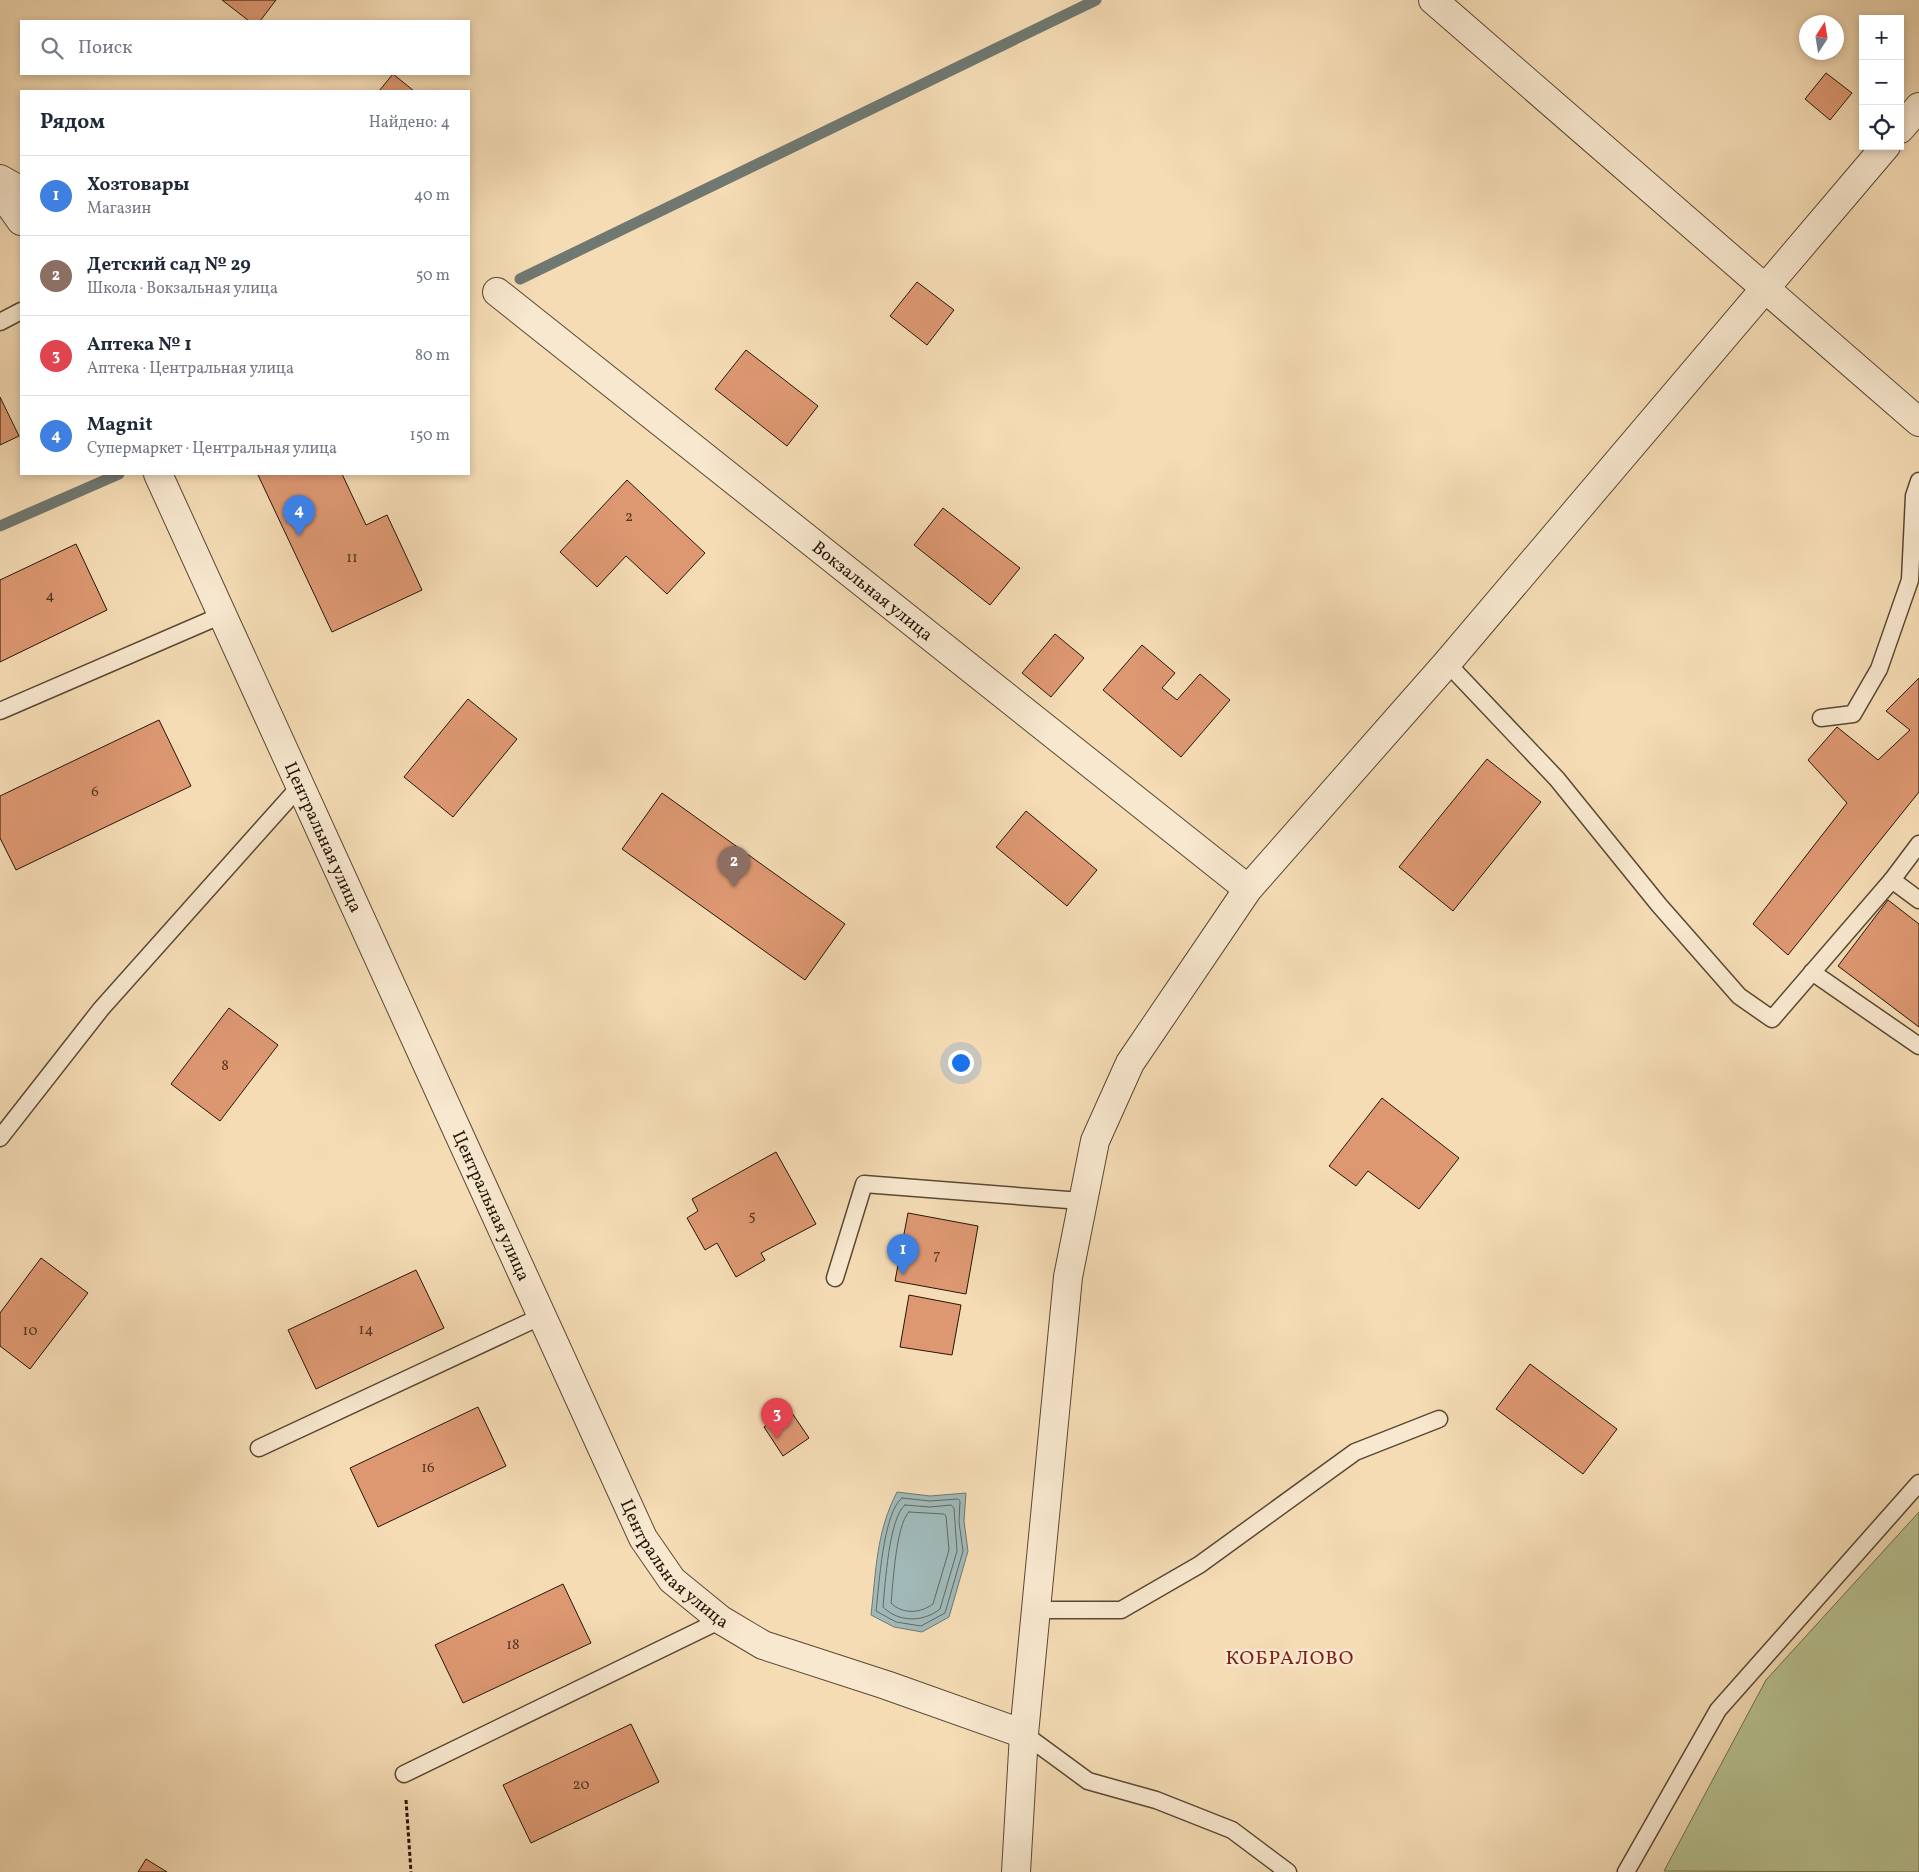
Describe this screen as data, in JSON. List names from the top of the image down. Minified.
{"streets":{"street":["Вокзальная улица","Центральная улица"]},"districts":["КОБРАЛОВО"],"house_numbers":["2","11","4","6","8","5","7","14","10","16","18","20"],"north":"top","page":{"map_buttons":["+","−"],"search":"Поиск","heading":["Рядом","Найдено: 4"],"list":[{"mark":"1","name":"Хозтовары","note":"Магазин","value":"40 m"},{"mark":"2","name":"Детский сад № 29","note":"Школа · Вокзальная улица","value":"50 m"},{"mark":"3","name":"Аптека № 1","note":"Аптека · Центральная улица","value":"80 m"},{"mark":"4","name":"Magnit","note":"Супермаркет · Центральная улица","value":"150 m"}],"pins":["4","2","1","3"]}}
